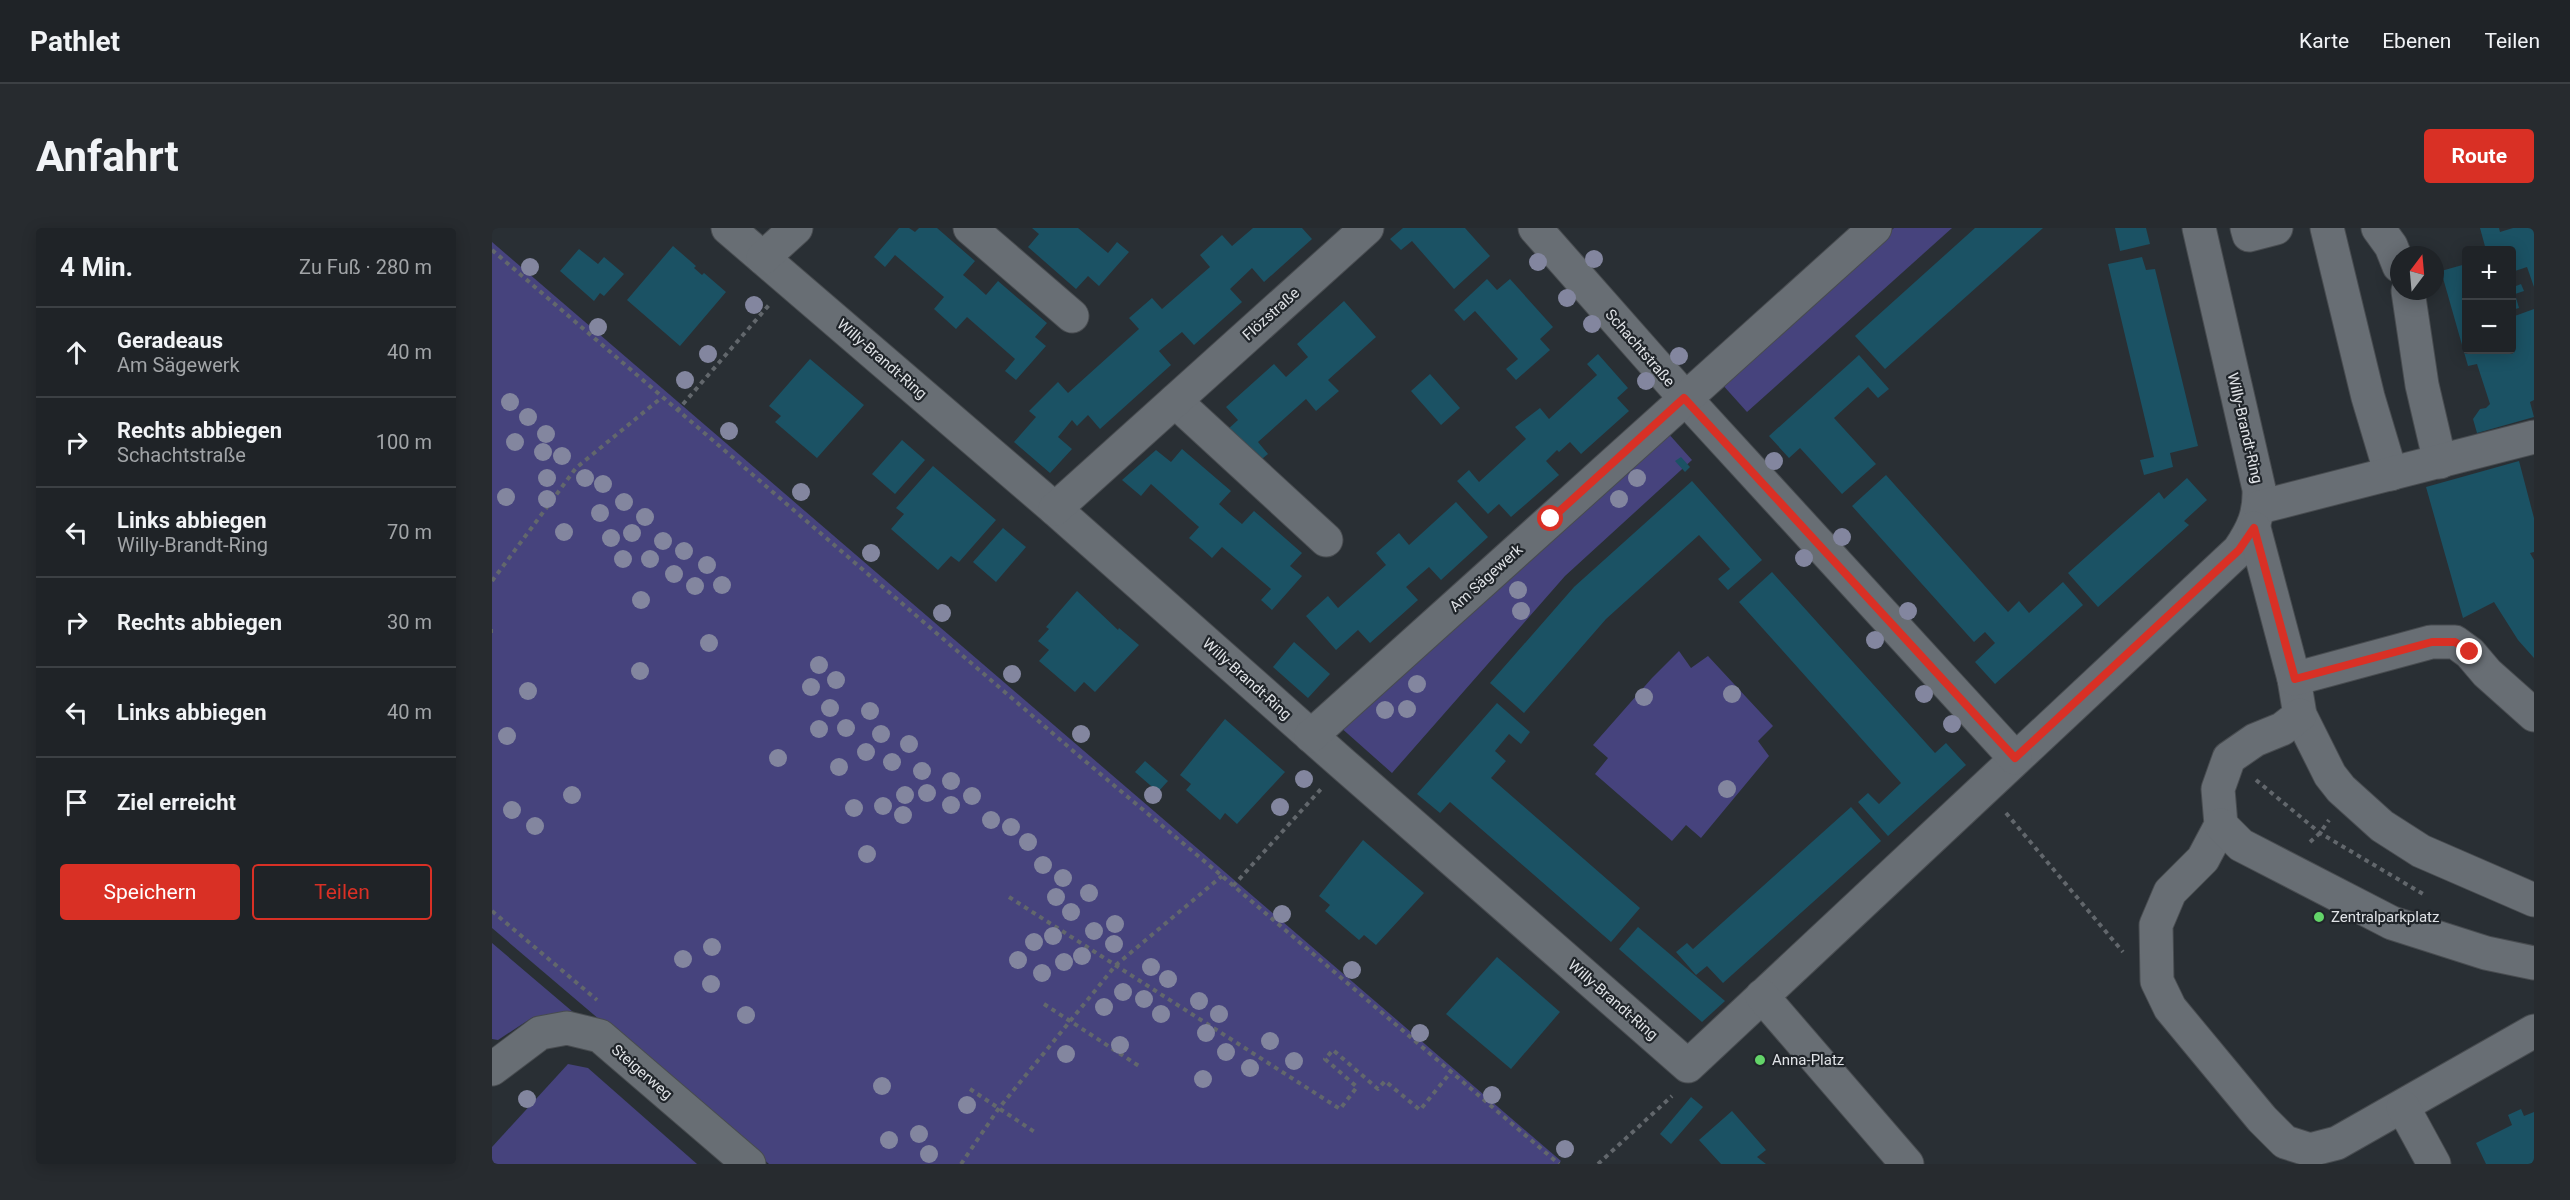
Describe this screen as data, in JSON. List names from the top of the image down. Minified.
{"streets":{"street":["Flözstraße","Schachtstraße","Willy-Brandt-Ring","Am Sägewerk","Steigerweg"]},"crossings":[["Flözstraße","Willy-Brandt-Ring"],["Schachtstraße","Am Sägewerk"],["Willy-Brandt-Ring","Am Sägewerk"]],"places":["Zentralparkplatz","Anna-Platz"],"north":"top","page":{"header":"Pathlet","nav":["Karte","Ebenen","Teilen"],"buttons":["Route",["Speichern","Teilen"]],"title":"Anfahrt","heading":["4 Min.","Zu Fuß · 280 m"],"map_buttons":["+","−"],"list":[["Geradeaus","Am Sägewerk","40 m"],["Rechts abbiegen","Schachtstraße","100 m"],["Links abbiegen","Willy-Brandt-Ring","70 m"],["Rechts abbiegen","30 m"],["Links abbiegen","40 m"],"Ziel erreicht"]}}
